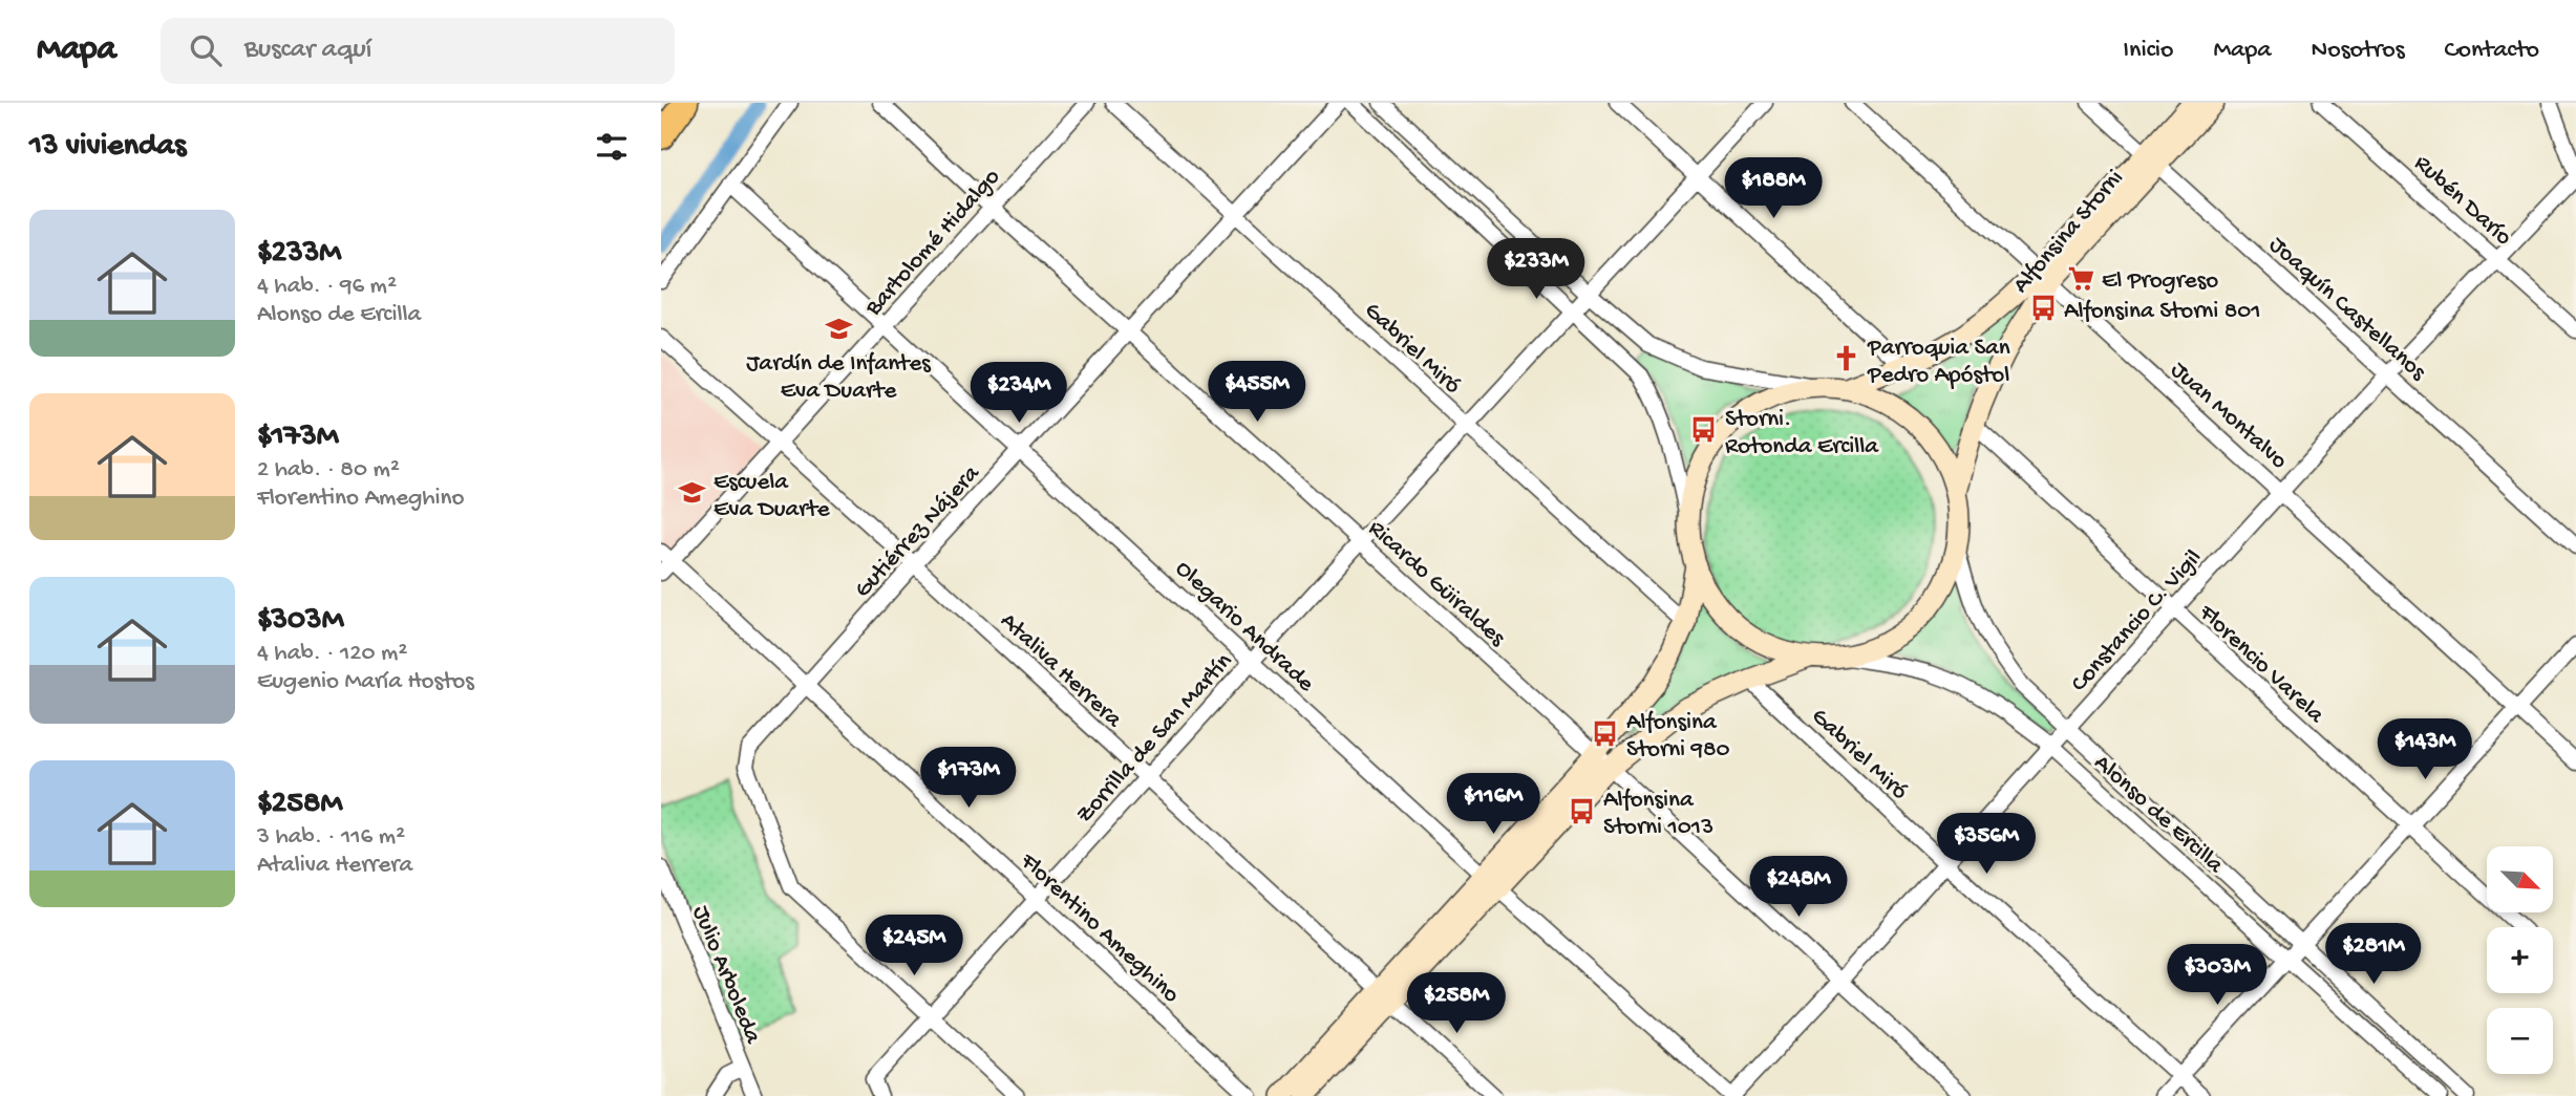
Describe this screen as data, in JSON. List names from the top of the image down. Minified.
{"streets":{"street":["Rubén Darío","Alfonsina Storni","Bartolomé Hidalgo","Joaquín Castellanos","Gabriel Miró","Juan Montalvo","Gutiérrez Nájera","Ricardo Güiraldes","Constancio C. Vigil","Olegario Andrade","Florencio Varela","Ataliva Herrera","Zorrilla de San Martín","Alonso de Ercilla","Florentino Ameghino","Julio Arboleda"]},"crossings":[["Rubén Darío","Constancio C. Vigil"],["Alfonsina Storni","Joaquín Castellanos"],["Alfonsina Storni","Juan Montalvo"],["Alfonsina Storni","Florencio Varela"],["Bartolomé Hidalgo","Ricardo Güiraldes"],["Bartolomé Hidalgo","Olegario Andrade"],["Bartolomé Hidalgo","Ataliva Herrera"],["Bartolomé Hidalgo","Florentino Ameghino"],["Joaquín Castellanos","Constancio C. Vigil"],["Gabriel Miró","Gutiérrez Nájera"],["Gabriel Miró","Constancio C. Vigil"],["Gabriel Miró","Zorrilla de San Martín"],["Juan Montalvo","Constancio C. Vigil"],["Gutiérrez Nájera","Ricardo Güiraldes"],["Gutiérrez Nájera","Olegario Andrade"],["Gutiérrez Nájera","Ataliva Herrera"],["Gutiérrez Nájera","Zorrilla de San Martín"],["Gutiérrez Nájera","Florentino Ameghino"],["Ricardo Güiraldes","Constancio C. Vigil"],["Ricardo Güiraldes","Zorrilla de San Martín"],["Constancio C. Vigil","Olegario Andrade"],["Constancio C. Vigil","Florencio Varela"],["Constancio C. Vigil","Alonso de Ercilla"],["Olegario Andrade","Zorrilla de San Martín"],["Ataliva Herrera","Zorrilla de San Martín"],["Zorrilla de San Martín","Florentino Ameghino"]],"places":{"supermarket":["El Progreso"],"bus stop":["Alfonsina Storni 801","Storni. Rotonda Ercilla","Alfonsina Storni 980","Alfonsina Storni 1013"],"school or university":["Jardín de Infantes Eva Duarte","Escuela Eva Duarte"],"church":["Parroquia San Pedro Apóstol"]},"north":"bottom right","page":{"header":"Mapa","search":"Buscar aquí","nav":["Inicio","Mapa","Nosotros","Contacto"],"heading":"13 viviendas","price":["$188M","$233M","$455M","$234M","$143M","$173M","$116M","$356M","$248M","$245M","$281M","$303M","$258M"],"list":[{"name":"$233M","note":"4 hab. · 96 m² · Alonso de Ercilla"},{"name":"$173M","note":"2 hab. · 80 m² · Florentino Ameghino"},{"name":"$303M","note":"4 hab. · 120 m² · Eugenio María Hostos"},{"name":"$258M","note":"3 hab. · 116 m² · Ataliva Herrera"}],"map_buttons":["+","−"]}}
